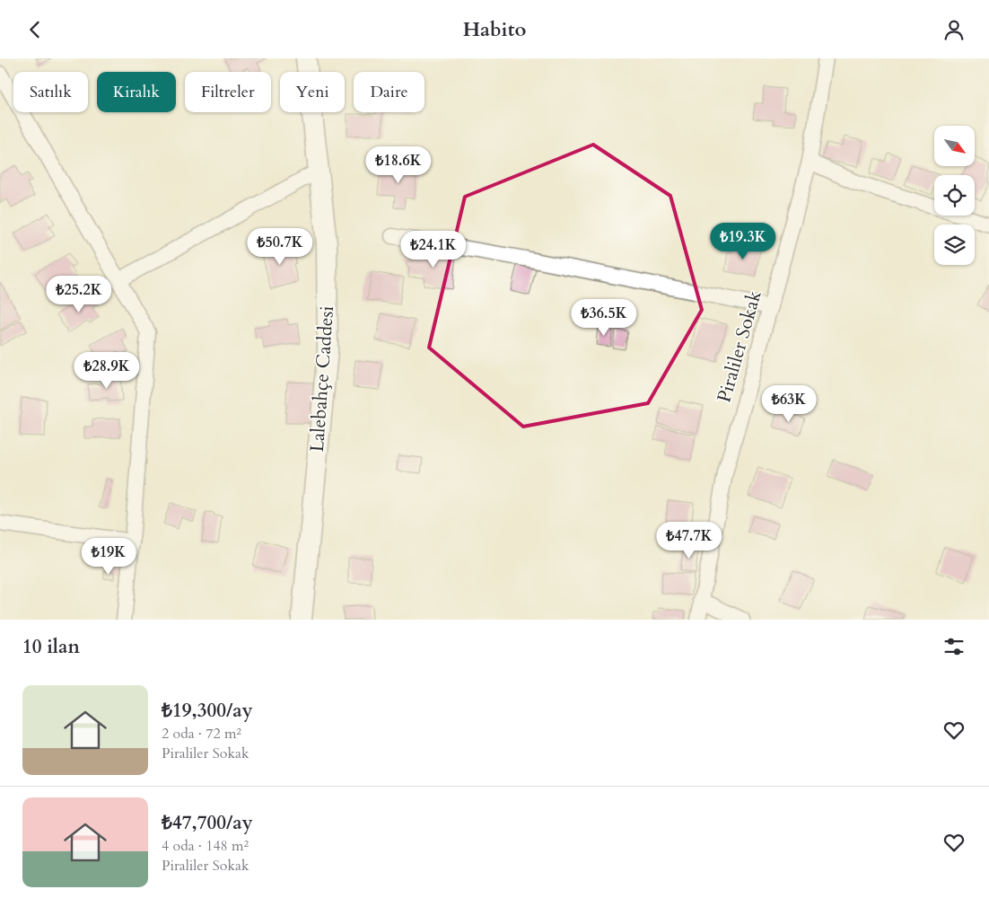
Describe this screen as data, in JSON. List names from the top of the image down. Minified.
{"streets":{"street":["Piraliler Sokak","Lalebahçe Caddesi"]},"north":"bottom right","page":{"header":"Habito","chip":["Satılık","Kiralık","Filtreler","Yeni","Daire"],"price":["₺18.6K","₺19.3K","₺50.7K","₺24.1K","₺25.2K","₺36.5K","₺28.9K","₺63K","₺47.7K","₺19K"],"heading":"10 ilan","list":[{"name":"₺19,300/ay","note":"2 oda · 72 m² · Piraliler Sokak"},{"name":"₺47,700/ay","note":"4 oda · 148 m² · Piraliler Sokak"}]}}
